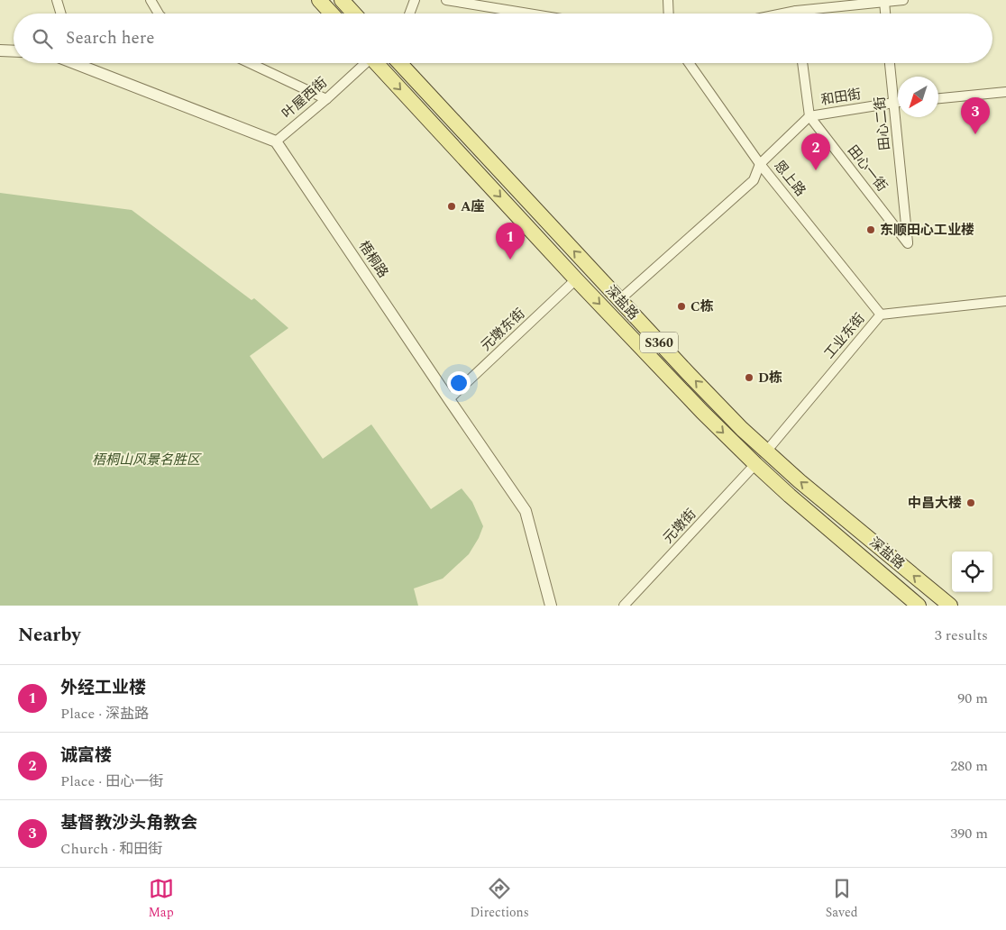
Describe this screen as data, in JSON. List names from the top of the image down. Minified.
{"streets":{"main road":["深盐路","S360"],"street":["和田街","叶屋西街","田心二街","田心一街","恩上路","梧桐路","元墩东街","工业东街","元墩街"]},"crossings":[["和田街","田心二街"],["和田街","田心一街"],["叶屋西街","梧桐路"],["田心二街","田心一街"],["恩上路","工业东街"],["梧桐路","元墩东街"],["深盐路","元墩东街"],["深盐路","工业东街"],["深盐路","元墩街"]],"parks":["梧桐山风景名胜区"],"places":["A座","东顺田心工业楼","C栋","D栋","中昌大楼"],"north":"bottom left","page":{"search":"Search here","pins":["3","2","1"],"heading":["Nearby","3 results"],"list":[{"mark":"1","name":"外经工业楼","note":"Place · 深盐路","value":"90 m"},{"mark":"2","name":"诚富楼","note":"Place · 田心一街","value":"280 m"},{"mark":"3","name":"基督教沙头角教会","note":"Church · 和田街","value":"390 m"}],"nav":["Map","Directions","Saved"]}}
